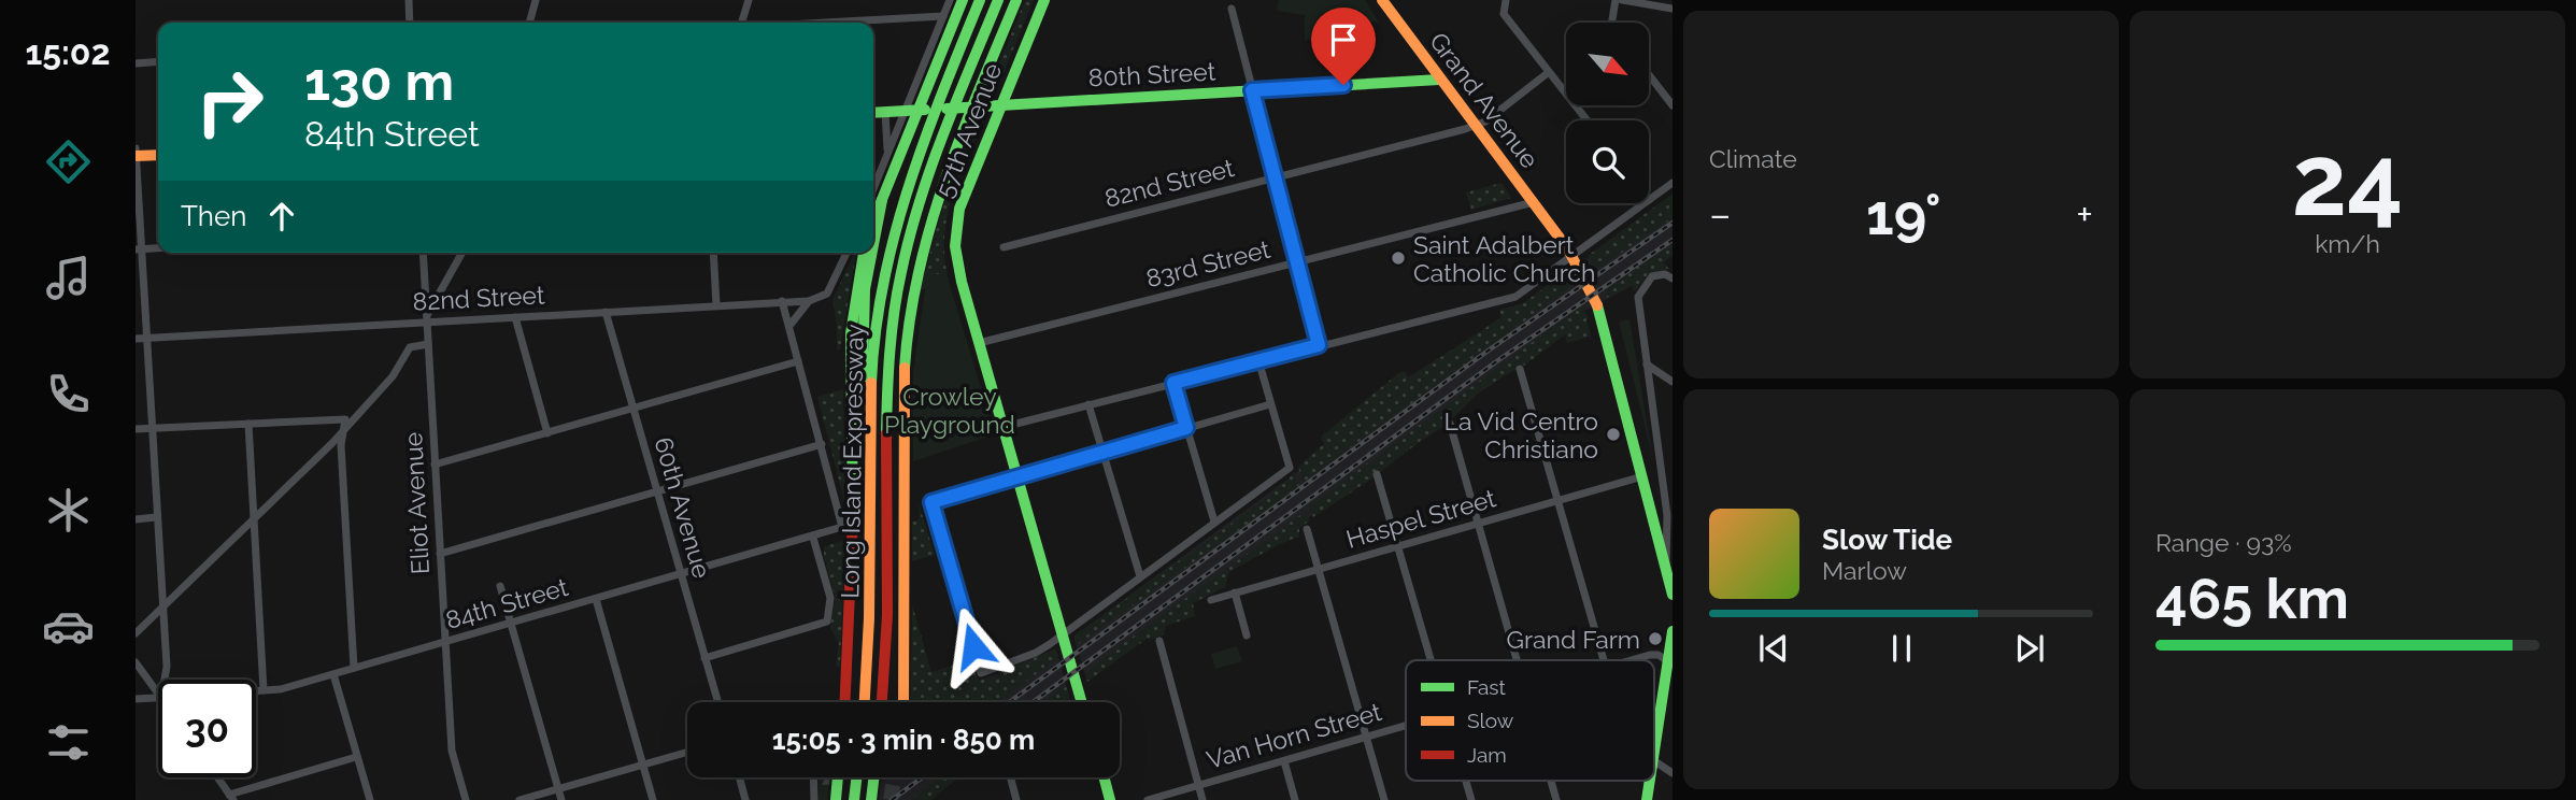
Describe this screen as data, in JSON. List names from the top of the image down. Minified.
{"streets":{"main road":["80th Street","Grand Avenue","57th Avenue","Long Island Expressway"],"street":["82nd Street","83rd Street","Eliot Avenue","60th Avenue","Haspel Street","84th Street","Van Horn Street"]},"crossings":[["80th Street","Grand Avenue"],["80th Street","57th Avenue"],["Grand Avenue","82nd Street"],["Grand Avenue","83rd Street"],["Grand Avenue","Haspel Street"],["57th Avenue","83rd Street"],["82nd Street","Eliot Avenue"],["82nd Street","60th Avenue"],["Eliot Avenue","84th Street"],["60th Avenue","84th Street"]],"parks":["Crowley Playground"],"places":["Saint Adalbert Catholic Church","La Vid Centro Christiano","Grand Farm"],"legend":["Fast","Slow","Jam"],"north":"bottom right","page":{"tabs":"15:02","tile":["Climate",["24","km/h"],["Range · 93%","465 km"]],"turn":["130 m","84th Street"],"then":"Then","heat":["−","19°","+"],"song":["Slow Tide","Marlow"],"limit":"30","trip":"15:05 · 3 min · 850 m"}}
